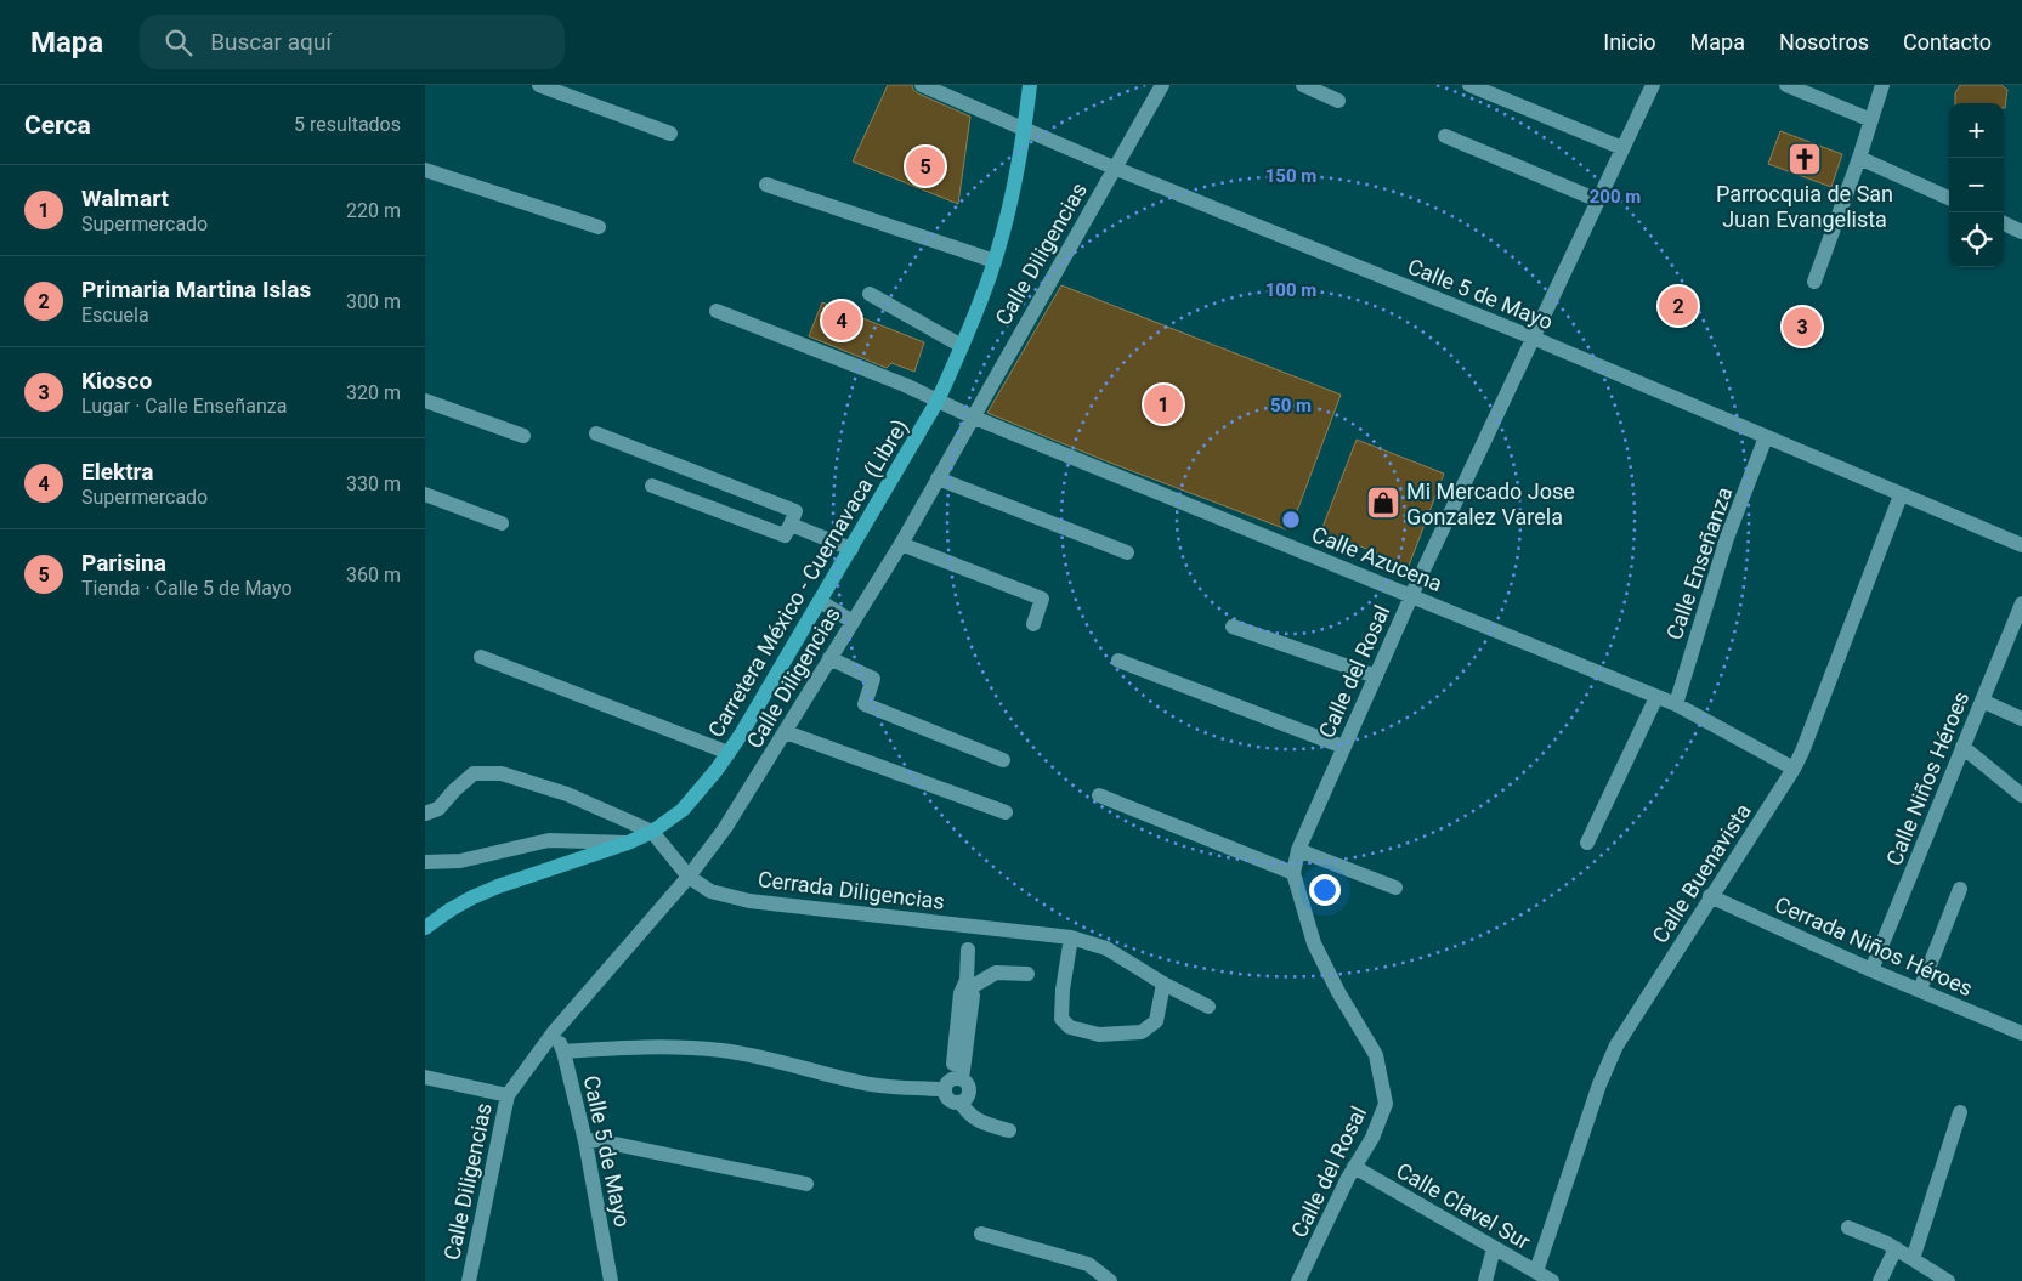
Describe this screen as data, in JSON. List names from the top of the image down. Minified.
{"streets":{"main road":["Carretera México - Cuernavaca (Libre)"],"street":["Calle Diligencias","Calle 5 de Mayo","Calle Azucena","Calle Enseñanza","Calle del Rosal","Calle Niños Héroes","Calle Buenavista","Cerrada Diligencias","Cerrada Niños Héroes","Calle Clavel Sur"]},"crossings":[["Calle Diligencias","Calle 5 de Mayo"],["Calle Diligencias","Calle Azucena"],["Calle Diligencias","Cerrada Diligencias"],["Calle 5 de Mayo","Calle Enseñanza"],["Calle 5 de Mayo","Carretera México - Cuernavaca (Libre)"],["Calle 5 de Mayo","Calle del Rosal"],["Calle 5 de Mayo","Calle Buenavista"],["Calle Azucena","Calle Enseñanza"],["Calle Azucena","Carretera México - Cuernavaca (Libre)"],["Calle Azucena","Calle del Rosal"],["Calle Azucena","Calle Buenavista"],["Carretera México - Cuernavaca (Libre)","Cerrada Diligencias"],["Calle del Rosal","Calle Clavel Sur"],["Calle Niños Héroes","Cerrada Niños Héroes"],["Calle Buenavista","Cerrada Niños Héroes"],["Calle Buenavista","Calle Clavel Sur"]],"places":{"church":["Parrocquia de San Juan Evangelista"],"shop":["Mi Mercado Jose Gonzalez Varela"]},"page":{"header":"Mapa","search":"Buscar aquí","nav":["Inicio","Mapa","Nosotros","Contacto"],"heading":["Cerca","5 resultados"],"map_buttons":["+","−"],"pins":["5","2","4","3","1"],"list":[{"mark":"1","name":"Walmart","note":"Supermercado","value":"220 m"},{"mark":"2","name":"Primaria Martina Islas","note":"Escuela","value":"300 m"},{"mark":"3","name":"Kiosco","note":"Lugar · Calle Enseñanza","value":"320 m"},{"mark":"4","name":"Elektra","note":"Supermercado","value":"330 m"},{"mark":"5","name":"Parisina","note":"Tienda · Calle 5 de Mayo","value":"360 m"}]},"rings":["150 m","200 m","100 m","50 m"]}
